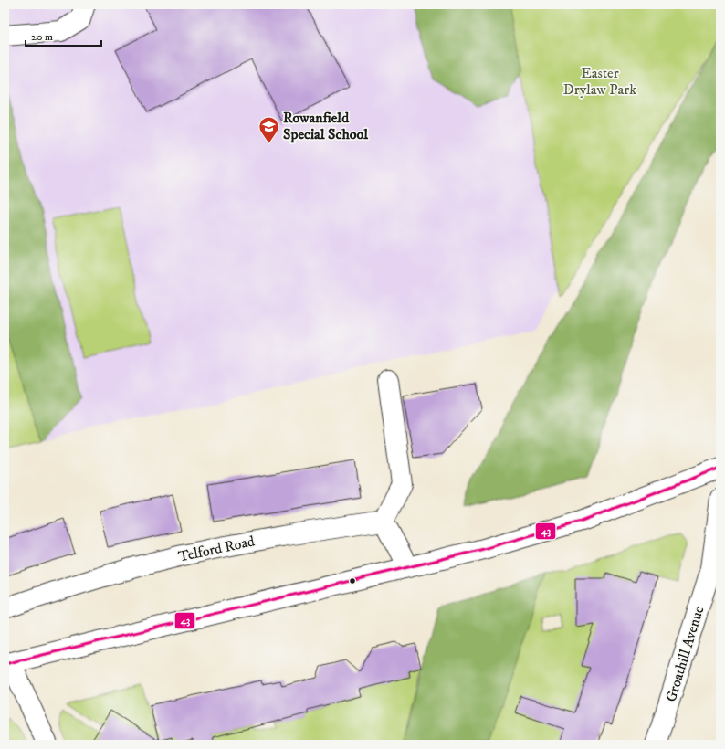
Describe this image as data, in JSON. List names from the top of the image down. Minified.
{"streets":{"street":["Telford Road","Groathill Avenue"]},"parks":["Easter Drylaw Park"],"places":{"school or university":["Rowanfield Special School"]},"lines":["transit line 43"],"scale_bar":"20 m"}
